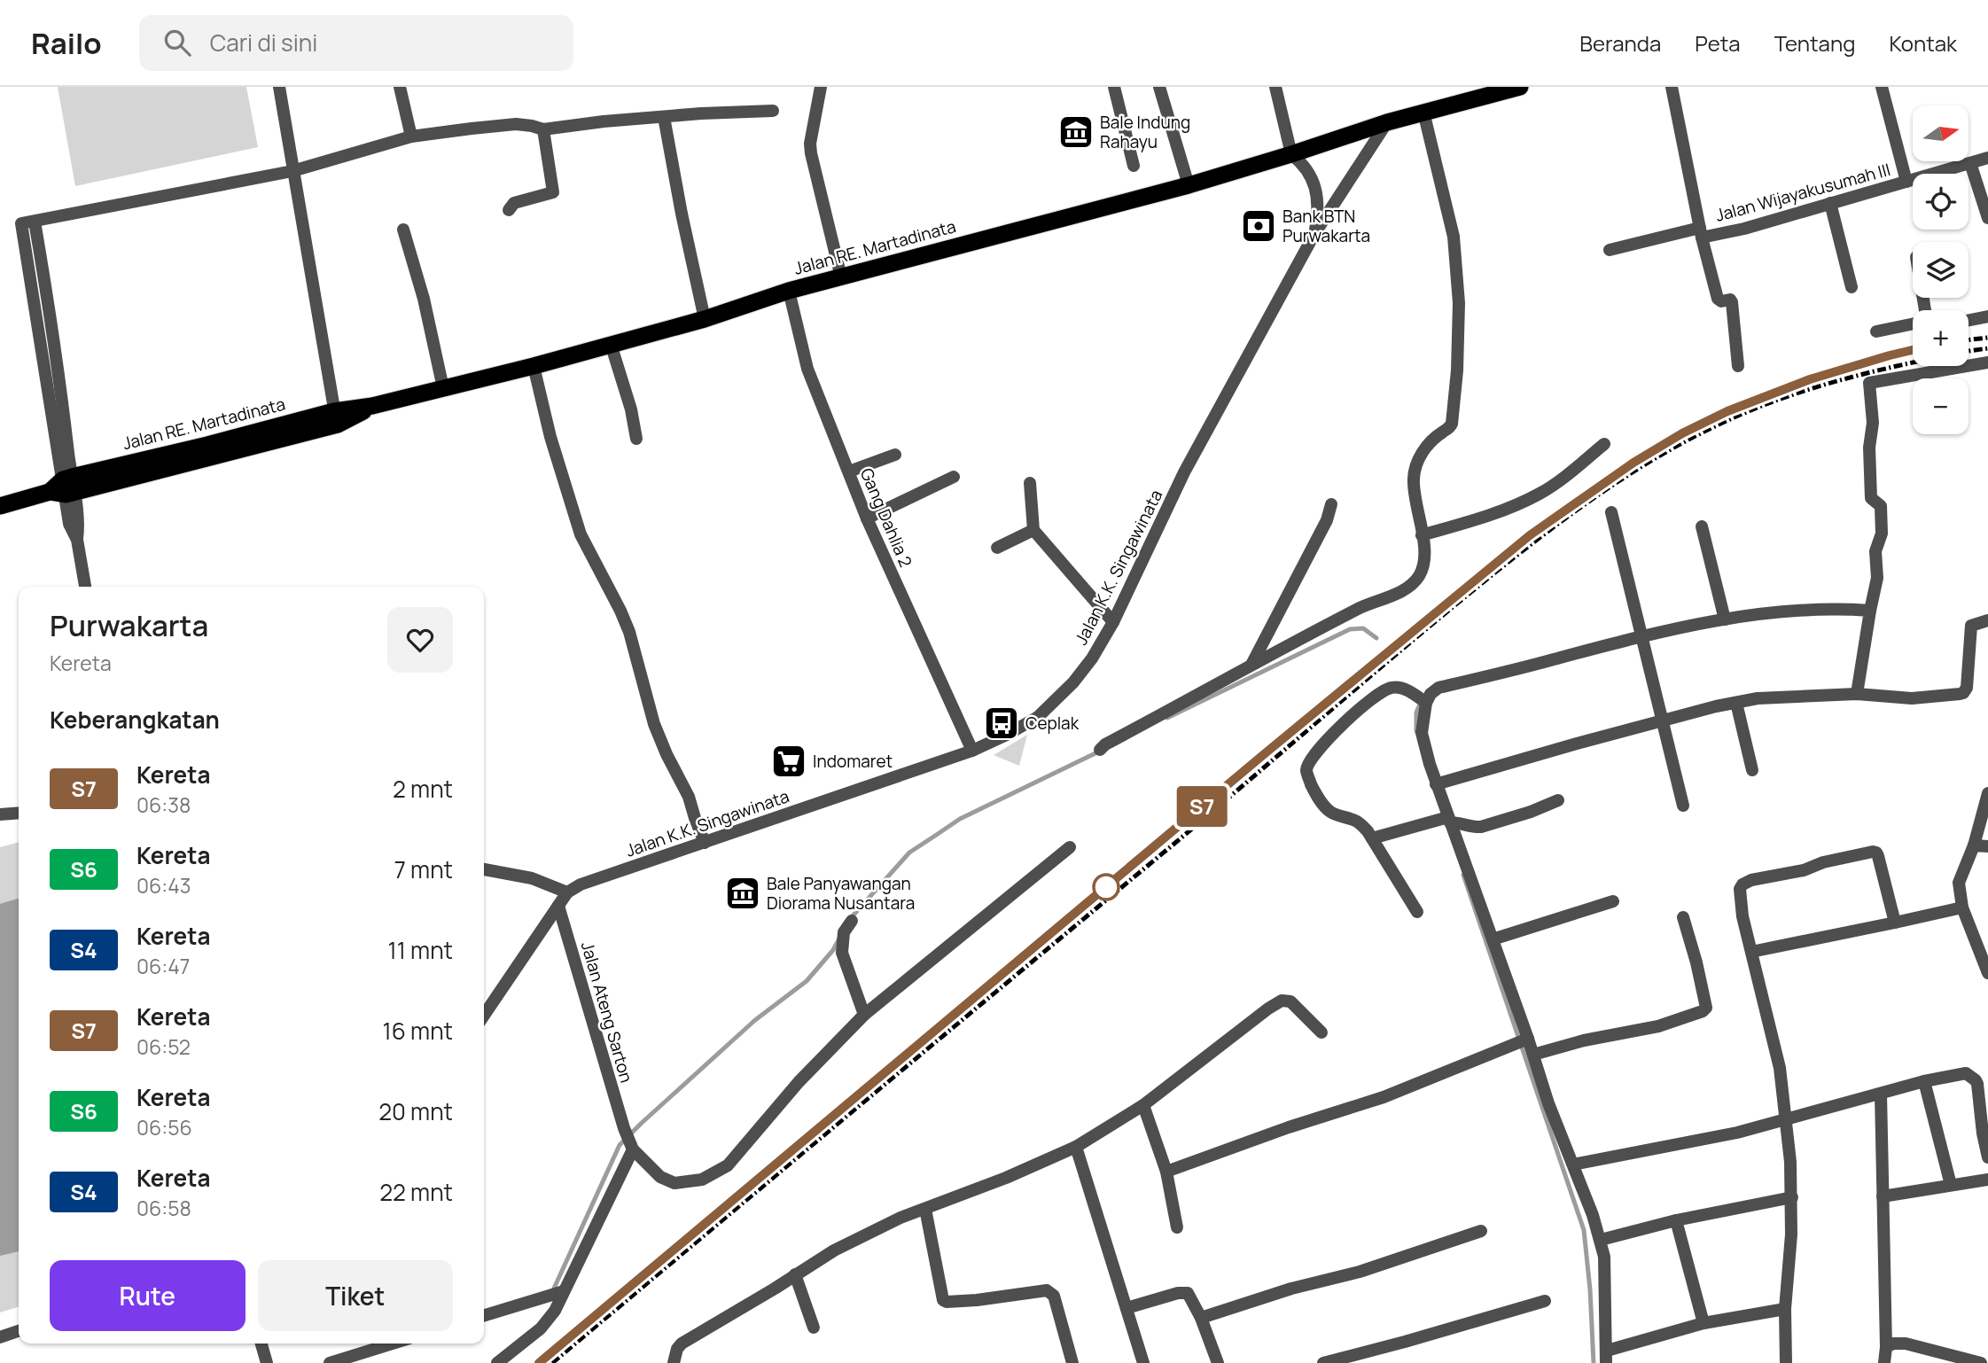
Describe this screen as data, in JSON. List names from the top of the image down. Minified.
{"streets":{"highway":["Jalan RE. Martadinata"],"street":["Jalan Wijayakusumah III","Gang Dahlia 2","Jalan K.K. Singawinata","Jalan Ateng Sarton"]},"crossings":[["Jalan RE. Martadinata","Gang Dahlia 2"],["Jalan RE. Martadinata","Jalan K.K. Singawinata"],["Gang Dahlia 2","Jalan K.K. Singawinata"]],"places":{"museum":["Bale Indung Rahayu","Bale Panyawangan Diorama Nusantara"],"bank":["Bank BTN Purwakarta"],"bus stop":["Ceplak"],"supermarket":["Indomaret"]},"north":"right","page":{"header":"Railo","search":"Cari di sini","nav":["Beranda","Peta","Tentang","Kontak"],"on_map":"S7","map_buttons":["+","−"],"heading":[["Purwakarta","Kereta"],"Keberangkatan"],"list":[{"mark":"S7","name":"Kereta","note":"06:38","value":"2 mnt"},{"mark":"S6","name":"Kereta","note":"06:43","value":"7 mnt"},{"mark":"S4","name":"Kereta","note":"06:47","value":"11 mnt"},{"mark":"S7","name":"Kereta","note":"06:52","value":"16 mnt"},{"mark":"S6","name":"Kereta","note":"06:56","value":"20 mnt"},{"mark":"S4","name":"Kereta","note":"06:58","value":"22 mnt"}],"buttons":["Rute","Tiket"]}}
